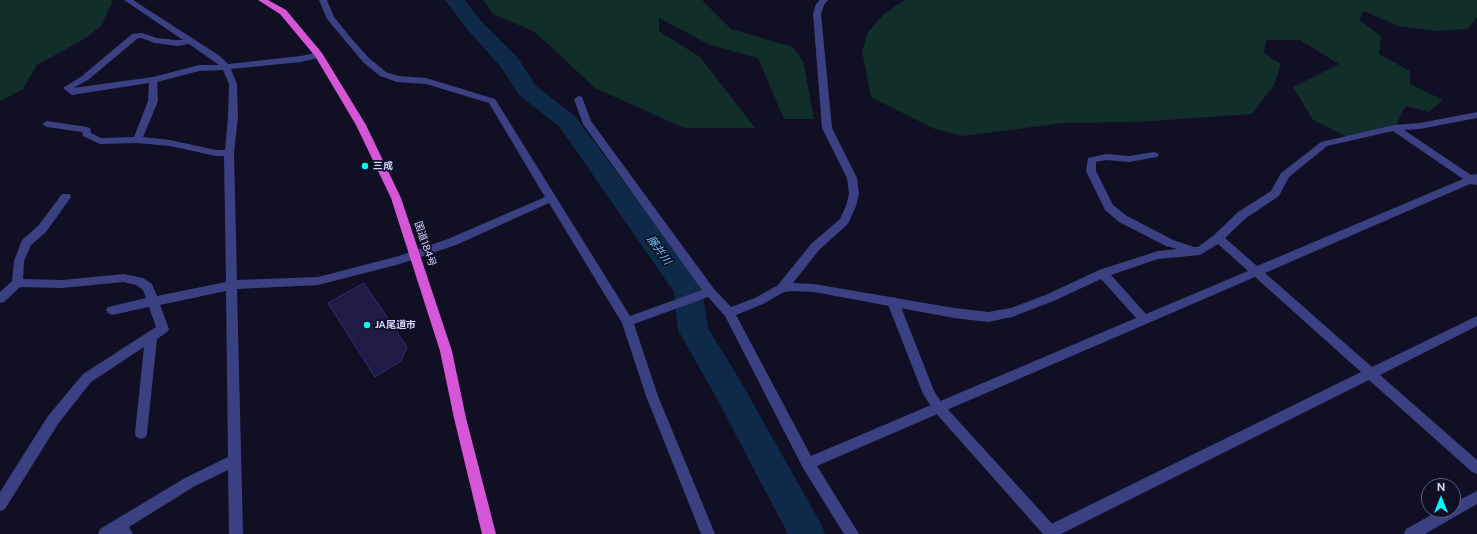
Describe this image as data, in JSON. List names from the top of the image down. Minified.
{"streets":{"highway":["国道184号"]},"water":["藤井川"],"places":["三成","JA尾道市"],"north":"top"}
